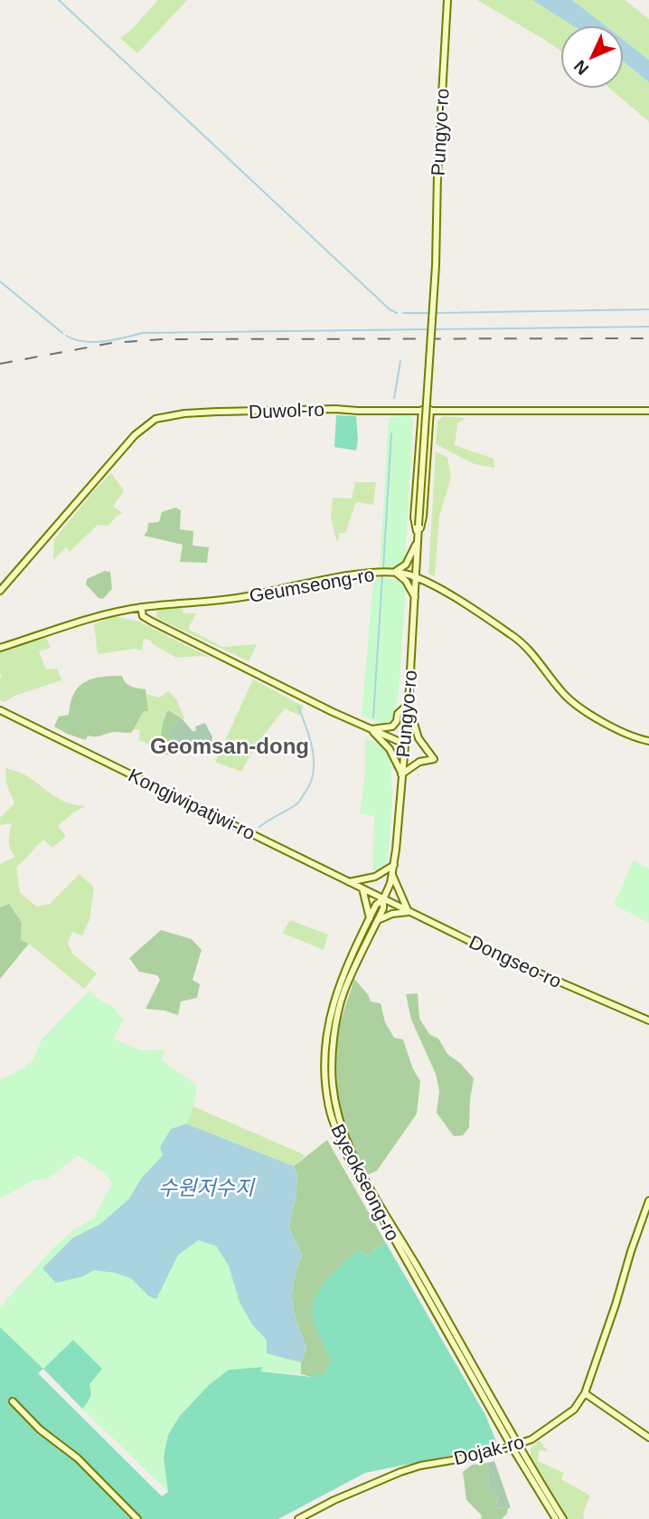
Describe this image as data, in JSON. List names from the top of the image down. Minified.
{"streets":{"main road":["Pungyo-ro","Duwol-ro","Geumseong-ro","Kongjwipatjwi-ro","Dongseo-ro","Byeokseong-ro","Dojak-ro"]},"crossings":[["Pungyo-ro","Geumseong-ro"],["Pungyo-ro","Kongjwipatjwi-ro"],["Pungyo-ro","Dongseo-ro"],["Pungyo-ro","Byeokseong-ro"],["Kongjwipatjwi-ro","Dongseo-ro"],["Kongjwipatjwi-ro","Byeokseong-ro"],["Dongseo-ro","Byeokseong-ro"],["Byeokseong-ro","Dojak-ro"]],"districts":["Geomsan-dong"],"water":["수원저수지"],"north":"bottom left"}
